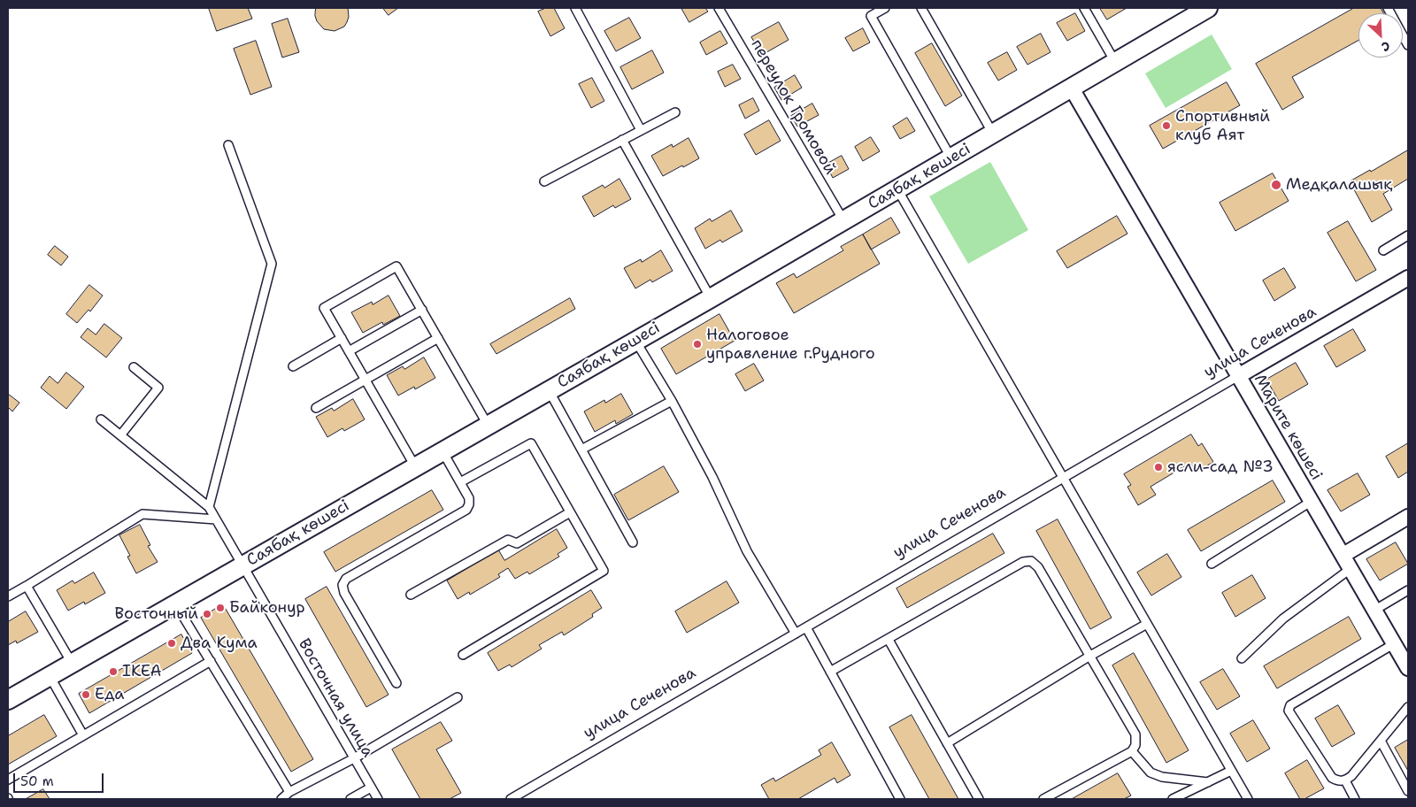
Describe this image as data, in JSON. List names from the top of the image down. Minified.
{"streets":{"street":["Саябақ көшесі","улица Сеченова","Марите көшесі"],"lane":["переулок Громовой","Восточная улица"]},"crossings":[["переулок Громовой","Саябақ көшесі"],["Саябақ көшесі","Марите көшесі"],["Саябақ көшесі","Восточная улица"],["улица Сеченова","Марите көшесі"]],"places":["Спортивный клуб Аят","Медқалашық","Налоговое управление г.Рудного","ясли-сад №3","Байконур","Восточный","Два Кума","IKEA","Еда"],"scale_bar":"50 m","north":"bottom right"}
